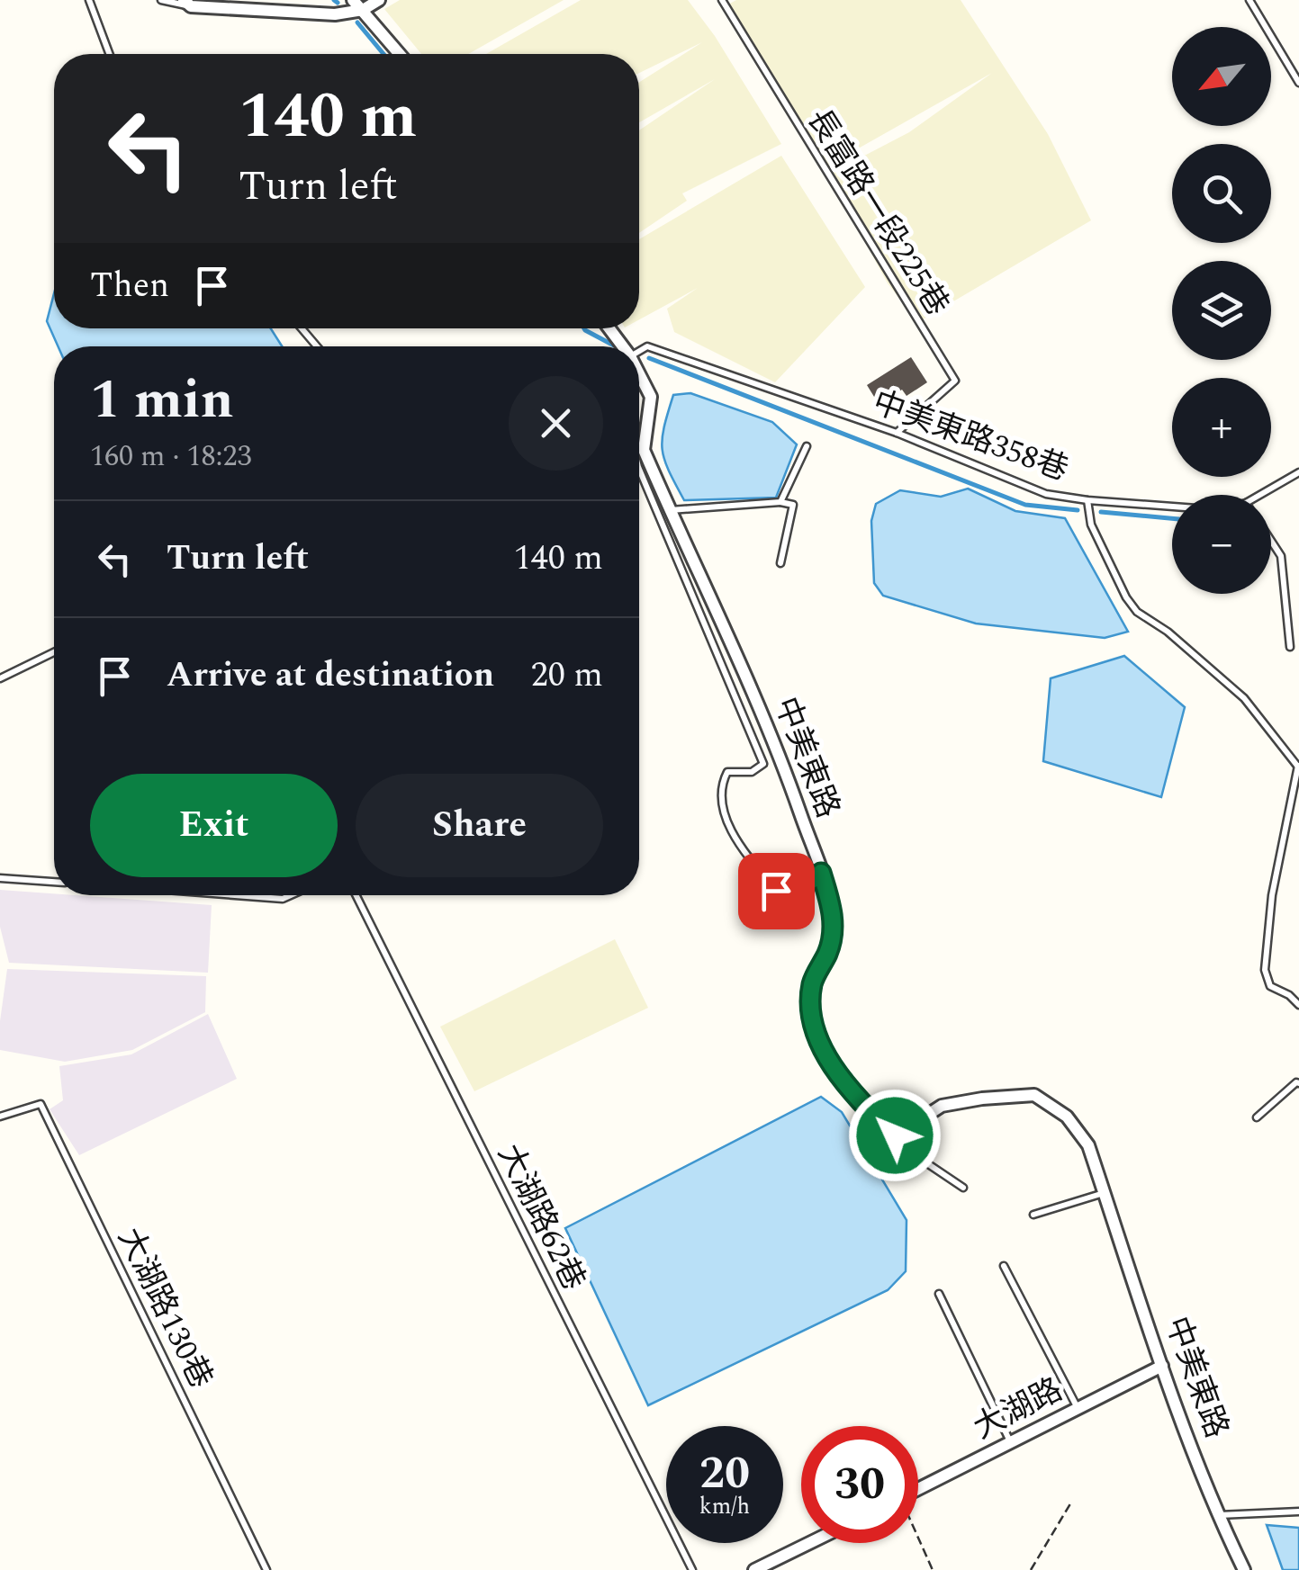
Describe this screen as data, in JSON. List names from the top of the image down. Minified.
{"streets":{"street":["中美東路","大湖路"],"lane":["長富路一段225巷","中美東路358巷","大湖路62巷","大湖路130巷"]},"crossings":[["長富路一段225巷","中美東路358巷"],["中美東路","大湖路"]],"north":"bottom left","page":{"map_buttons":["+","−"],"turn":["140 m","Turn left"],"then":"Then","heading":["1 min","160 m · 18:23"],"list":[{"name":"Turn left","value":"140 m"},{"name":"Arrive at destination","value":"20 m"}],"buttons":["Exit","Share"],"speed":"20 km/h","limit":"30"}}
